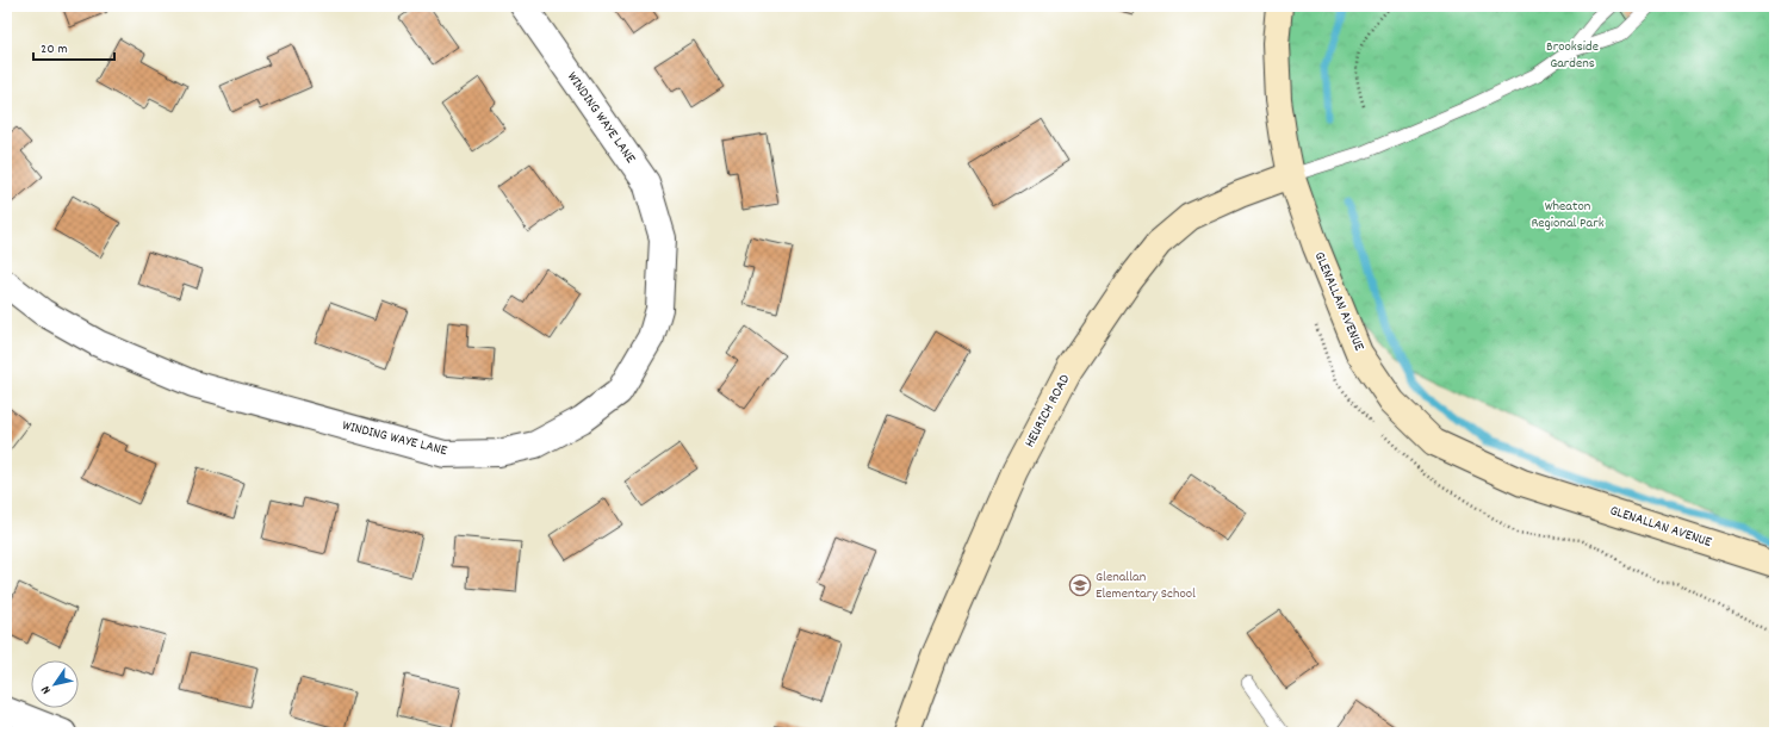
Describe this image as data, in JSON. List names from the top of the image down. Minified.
{"streets":{"street":["WINDING WAYE LANE","GLENALLAN AVENUE","HEURICH ROAD"]},"crossings":[["GLENALLAN AVENUE","HEURICH ROAD"]],"parks":["Brookside Gardens","Wheaton Regional Park"],"places":{"school or university":["Glenallan Elementary School"]},"scale_bar":"20 m","north":"bottom left"}
